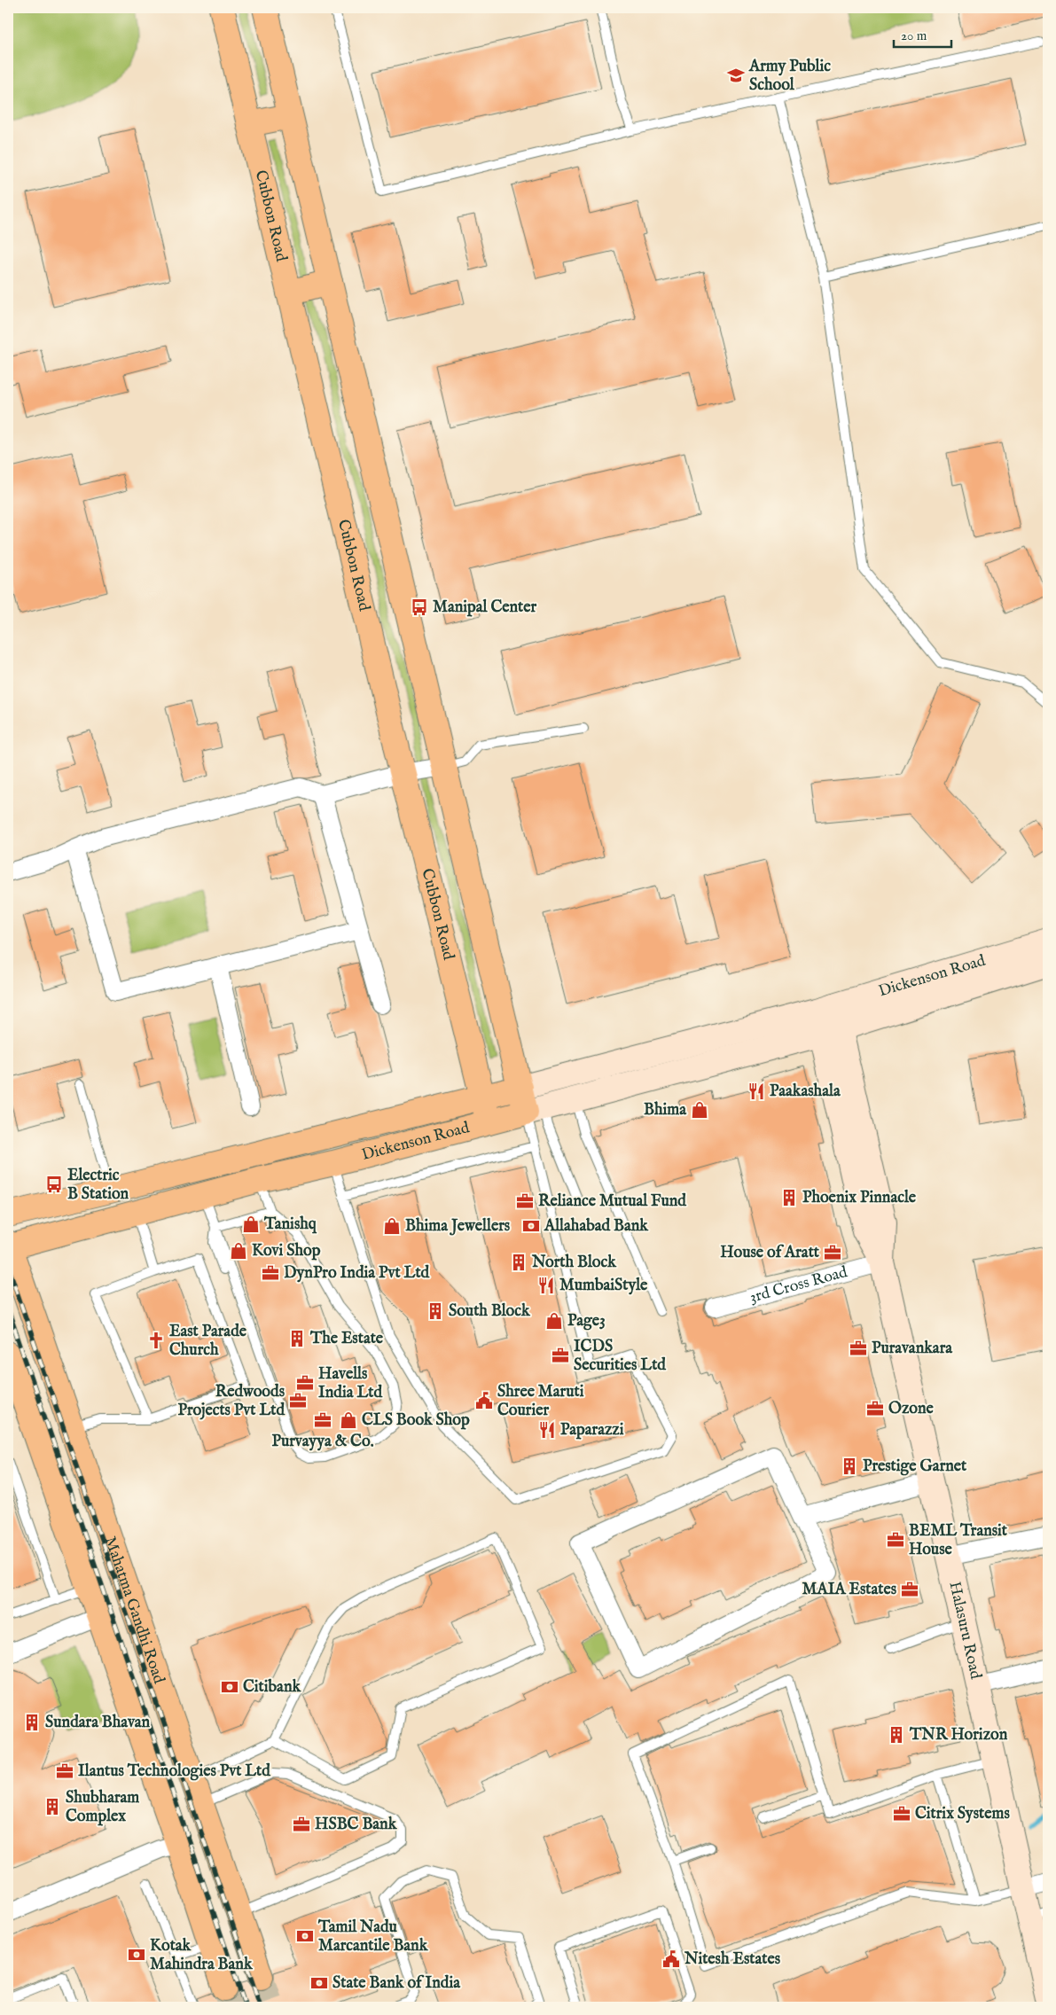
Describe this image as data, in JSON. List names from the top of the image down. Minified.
{"streets":{"main road":["Cubbon Road","Dickenson Road","Mahatma Gandhi Road","Halasuru Road"],"street":["3rd Cross Road"]},"crossings":[["Cubbon Road","Dickenson Road"],["Dickenson Road","Mahatma Gandhi Road"],["Dickenson Road","Halasuru Road"],["3rd Cross Road","Halasuru Road"]],"places":{"school or university":["Army Public School"],"bus stop":["Manipal Center","Electric B Station"],"restaurant":["Paakashala","MumbaiStyle","Paparazzi"],"shop":["Bhima","Tanishq","Bhima Jewellers","Kovi Shop","Page3","CLS Book Shop"],"building":["Phoenix Pinnacle","North Block","South Block","The Estate","Prestige Garnet","Sundara Bhavan","TNR Horizon","Shubharam Complex"],"office":["Reliance Mutual Fund","House of Aratt","DynPro India Pvt Ltd","Puravankara","ICDS Securities Ltd","Havells India Ltd","Redwoods Projects Pvt Ltd","Ozone","Purvayya & Co.","BEML Transit House","MAIA Estates","Ilantus Technologies Pvt Ltd","Citrix Systems","HSBC Bank"],"bank":["Allahabad Bank","Citibank","Tamil Nadu Marcantile Bank","Kotak Mahindra Bank","State Bank of India"],"church":["East Parade Church"],"public building":["Shree Maruti Courier","Nitesh Estates"]},"scale_bar":"20 m"}
